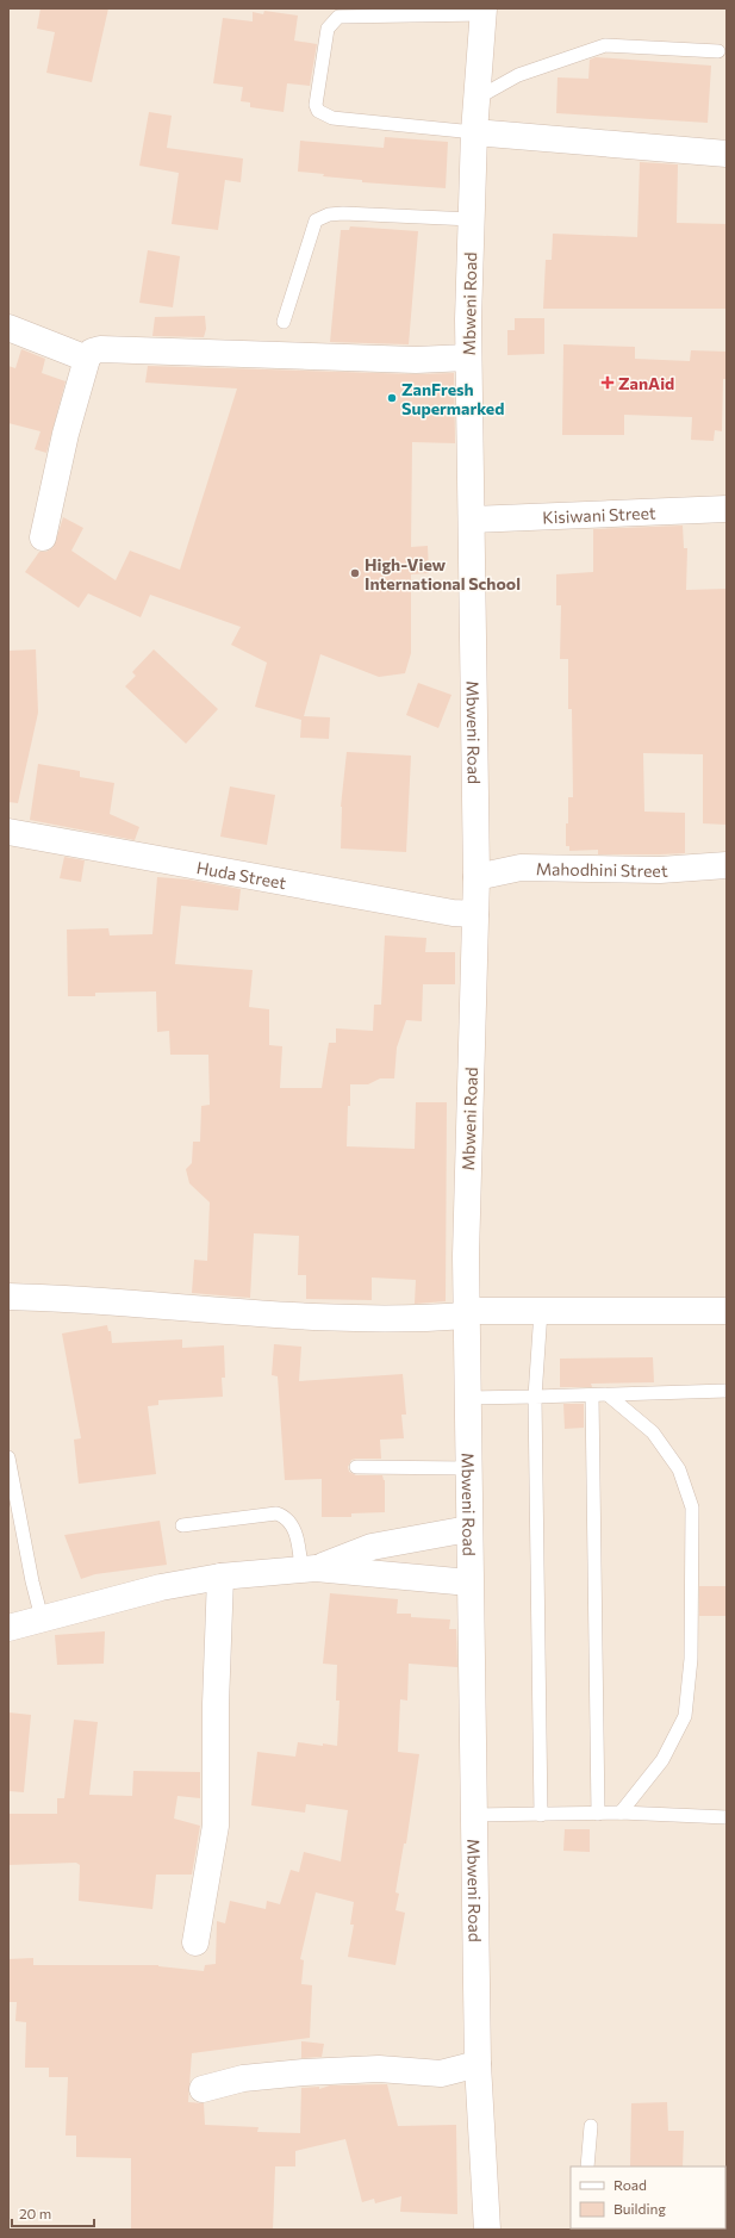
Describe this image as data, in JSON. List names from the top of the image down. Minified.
{"streets":{"street":["Mbweni Road","Kisiwani Street","Mahodhini Street","Huda Street"]},"crossings":[["Mbweni Road","Kisiwani Street"],["Mbweni Road","Mahodhini Street"],["Mbweni Road","Huda Street"]],"places":{"health":["ZanAid"],"other":["ZanFresh Supermarked","High-View International School"]},"legend":["Road","Building"],"scale_bar":"20 m"}
